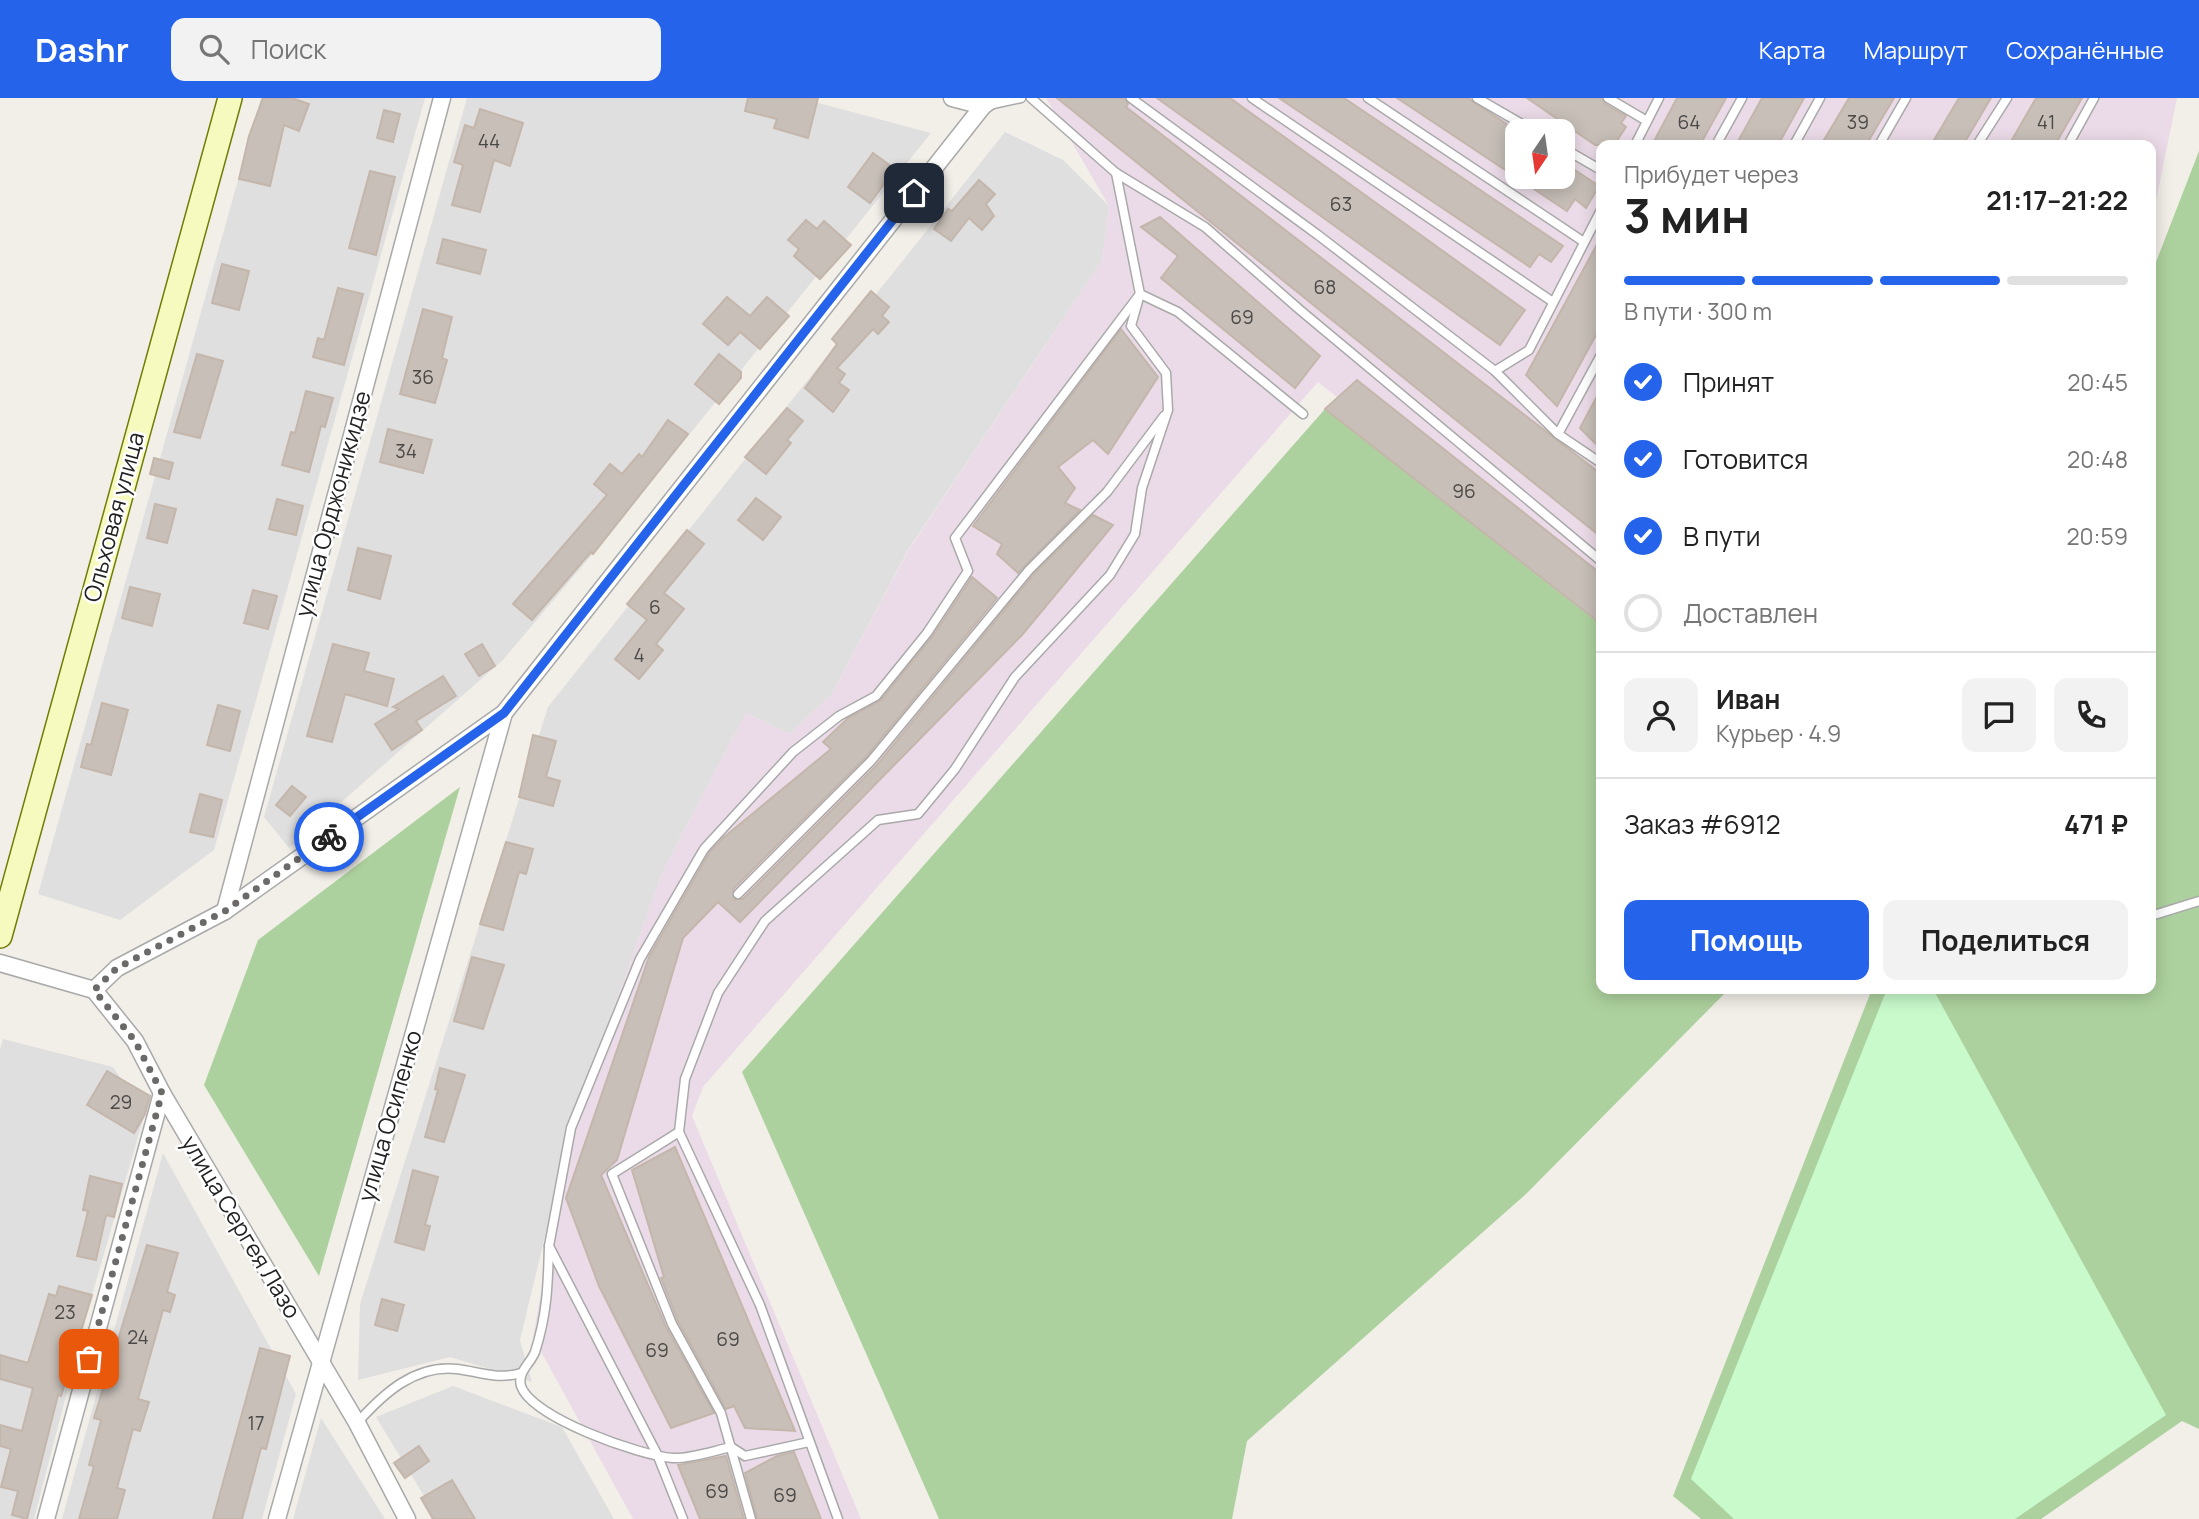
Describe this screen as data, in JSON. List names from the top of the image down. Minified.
{"streets":{"main road":["Ольховая улица"],"street":["улица Орджоникидзе","улица Осипенко","улица Сергея Лазо"]},"crossings":[["улица Осипенко","улица Сергея Лазо"]],"house_numbers":["64","39","41","44","63","68","69","36","34","96","6","4","29","23","24","69","69","17","69","69"],"north":"bottom","page":{"header":"Dashr","search":"Поиск","nav":["Карта","Маршрут","Сохранённые"],"heading":["3 мин","Прибудет через","21:17–21:22"],"panel":["Иван","Курьер · 4.9","Заказ #6912","471 ₽"],"bar":"В пути · 300 m","list":[["Принят","20:45"],["Готовится","20:48"],["В пути","20:59"],"Доставлен"],"buttons":["Помощь","Поделиться"]}}
